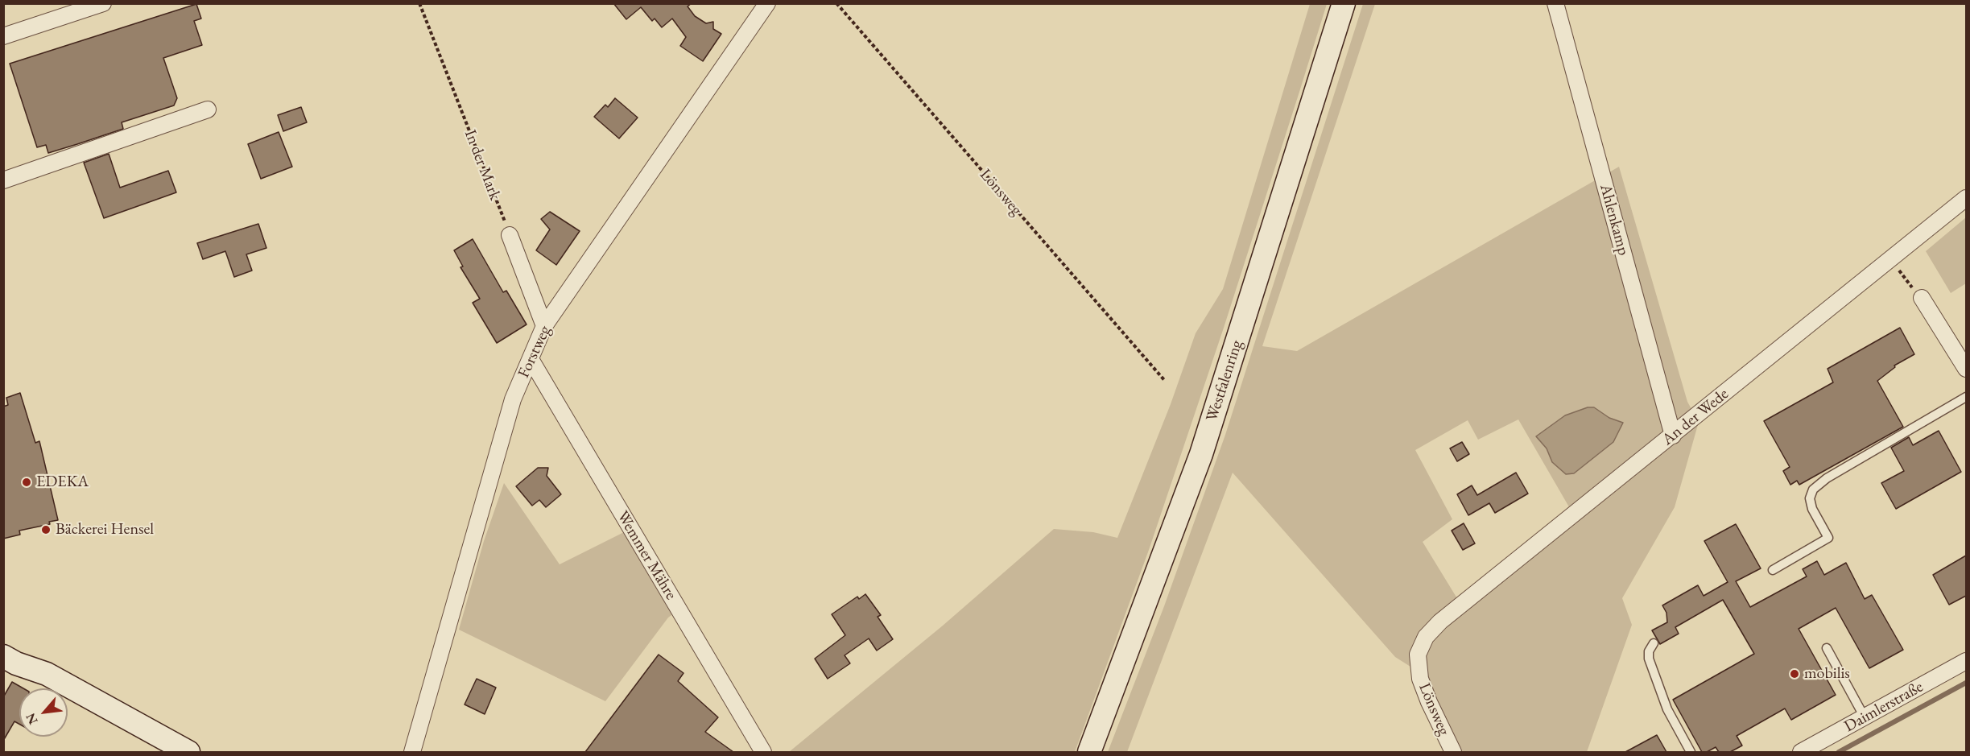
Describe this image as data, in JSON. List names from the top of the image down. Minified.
{"streets":{"main road":["Westfalenring"],"street":["Lönsweg","Ahlenkamp","Forstweg","An der Wede","Wemmer Mähre","Daimlerstraße"],"path":["In der Mark"]},"crossings":[["Lönsweg","An der Wede"],["Ahlenkamp","An der Wede"],["Forstweg","Wemmer Mähre"]],"places":["EDEKA","Bäckerei Hensel","mobilis"],"north":"bottom left"}
